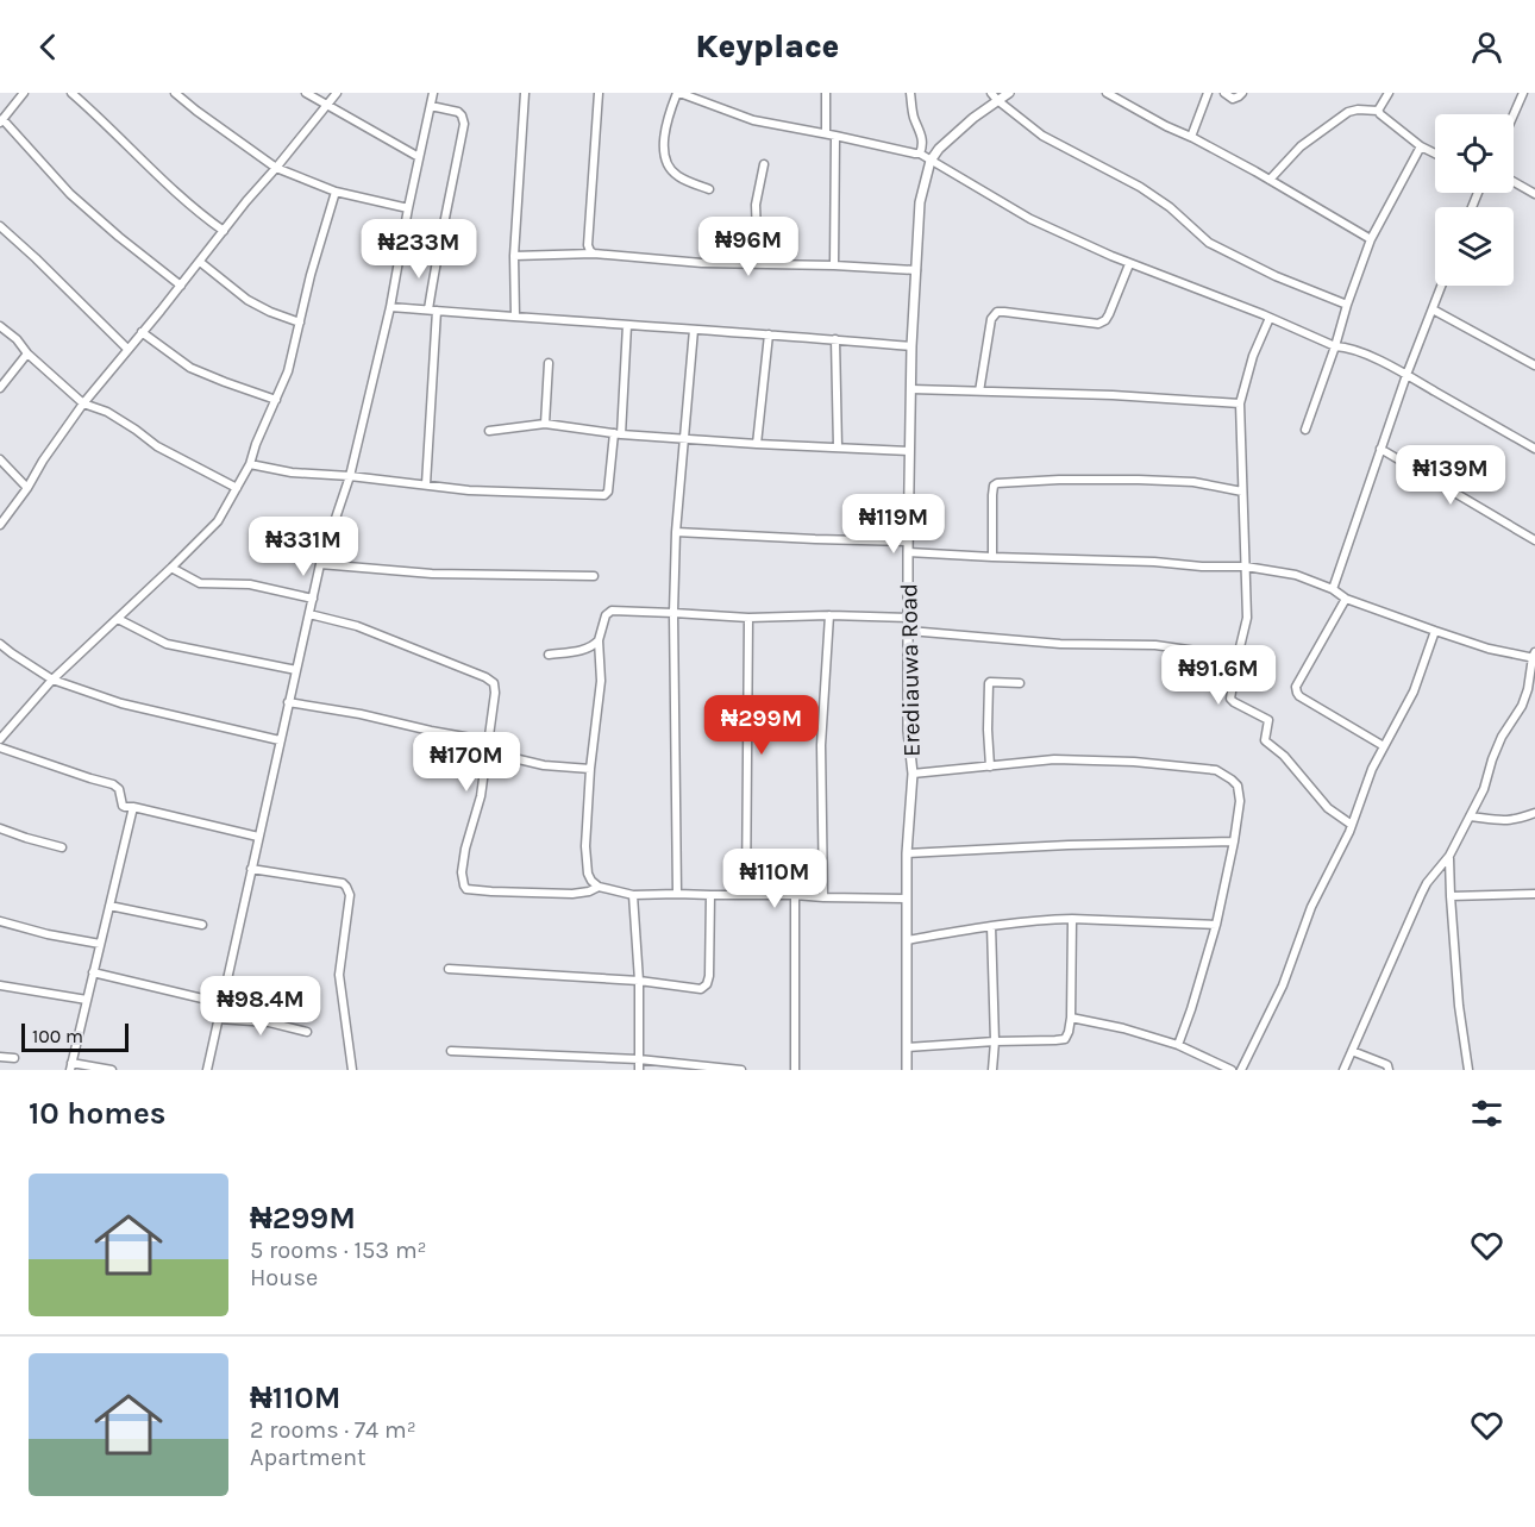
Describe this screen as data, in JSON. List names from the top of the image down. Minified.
{"streets":{"street":["Erediauwa Road"]},"scale_bar":"100 m","page":{"header":"Keyplace","price":["₦96M","₦233M","₦139M","₦119M","₦331M","₦91.6M","₦299M","₦170M","₦110M","₦98.4M"],"scale":"100 m","heading":"10 homes","list":[{"name":"₦299M","note":"5 rooms · 153 m² · House"},{"name":"₦110M","note":"2 rooms · 74 m² · Apartment"}]}}
